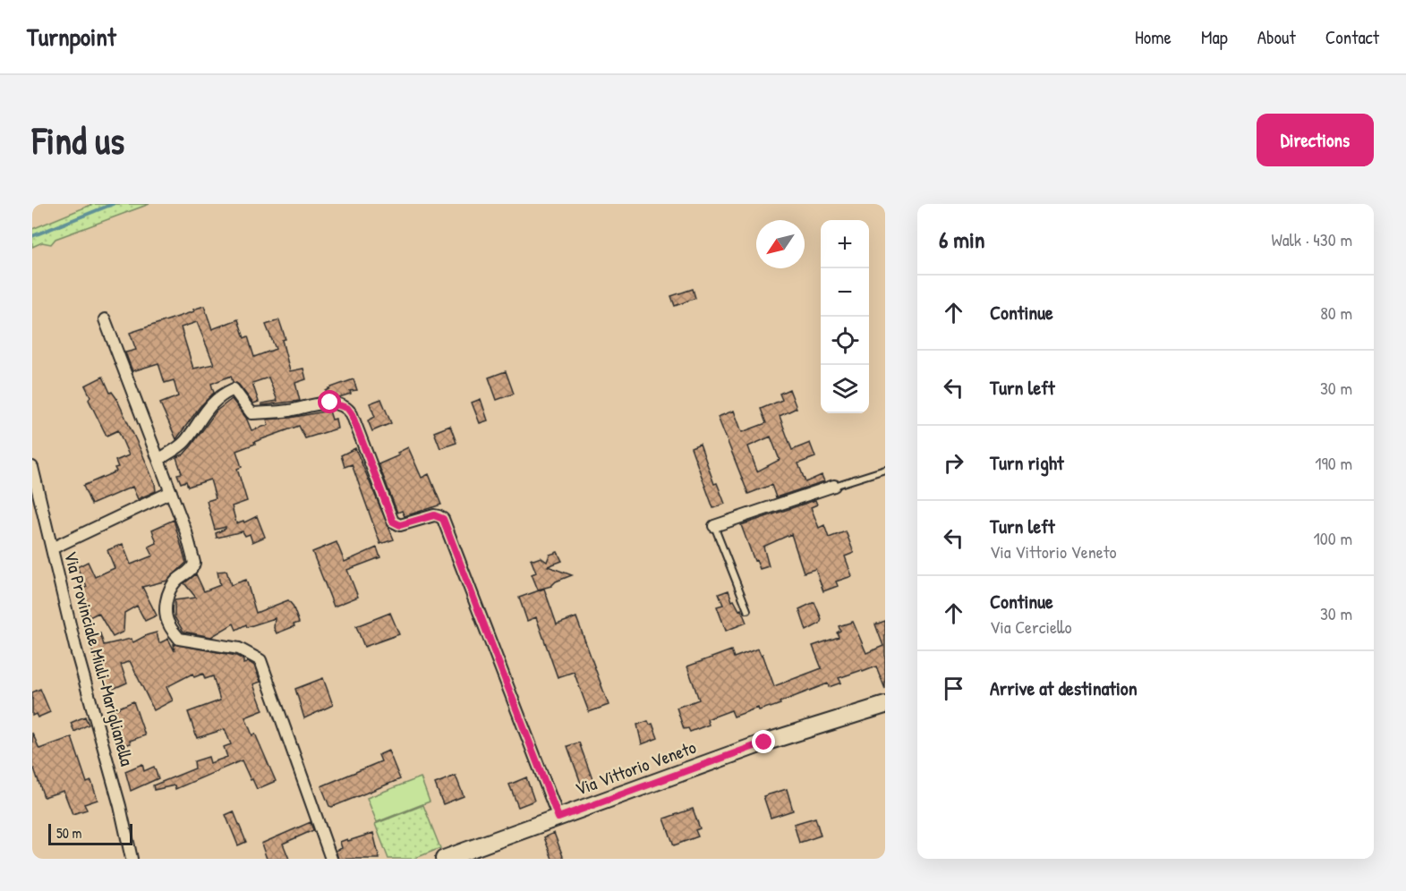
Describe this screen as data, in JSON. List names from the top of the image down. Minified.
{"streets":{"street":["Via Provinciale Miuli-Mariglianella","Via Vittorio Veneto"]},"scale_bar":"50 m","north":"bottom left","page":{"header":"Turnpoint","nav":["Home","Map","About","Contact"],"buttons":"Directions","title":"Find us","heading":["6 min","Walk · 430 m"],"map_buttons":["+","−"],"list":[["Continue","80 m"],["Turn left","30 m"],["Turn right","190 m"],["Turn left","Via Vittorio Veneto","100 m"],["Continue","Via Cerciello","30 m"],"Arrive at destination"],"scale":"50 m"}}
